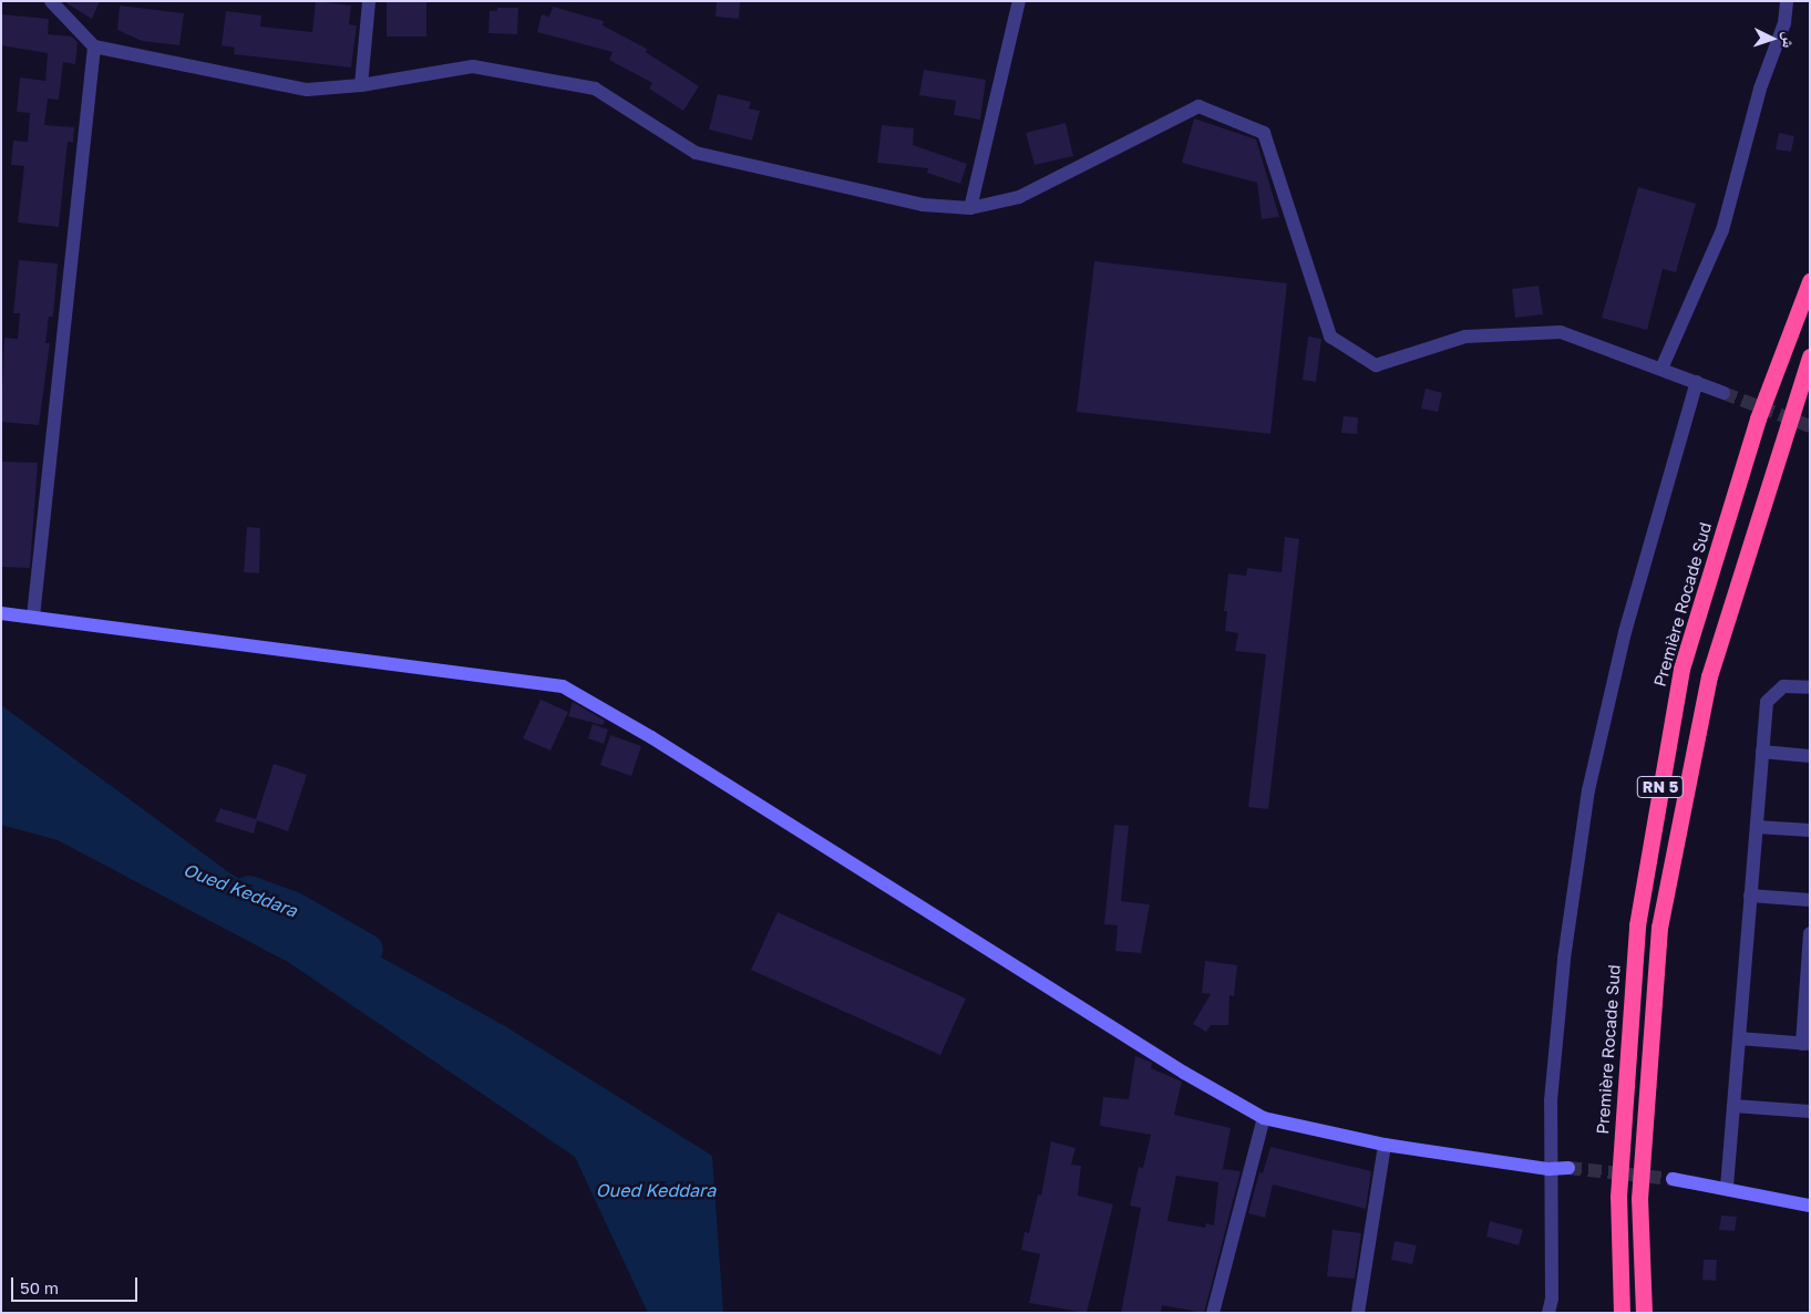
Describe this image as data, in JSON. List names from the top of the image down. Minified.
{"streets":{"highway":["Première Rocade Sud","RN 5"]},"water":["Oued Keddara"],"scale_bar":"50 m","north":"right"}
